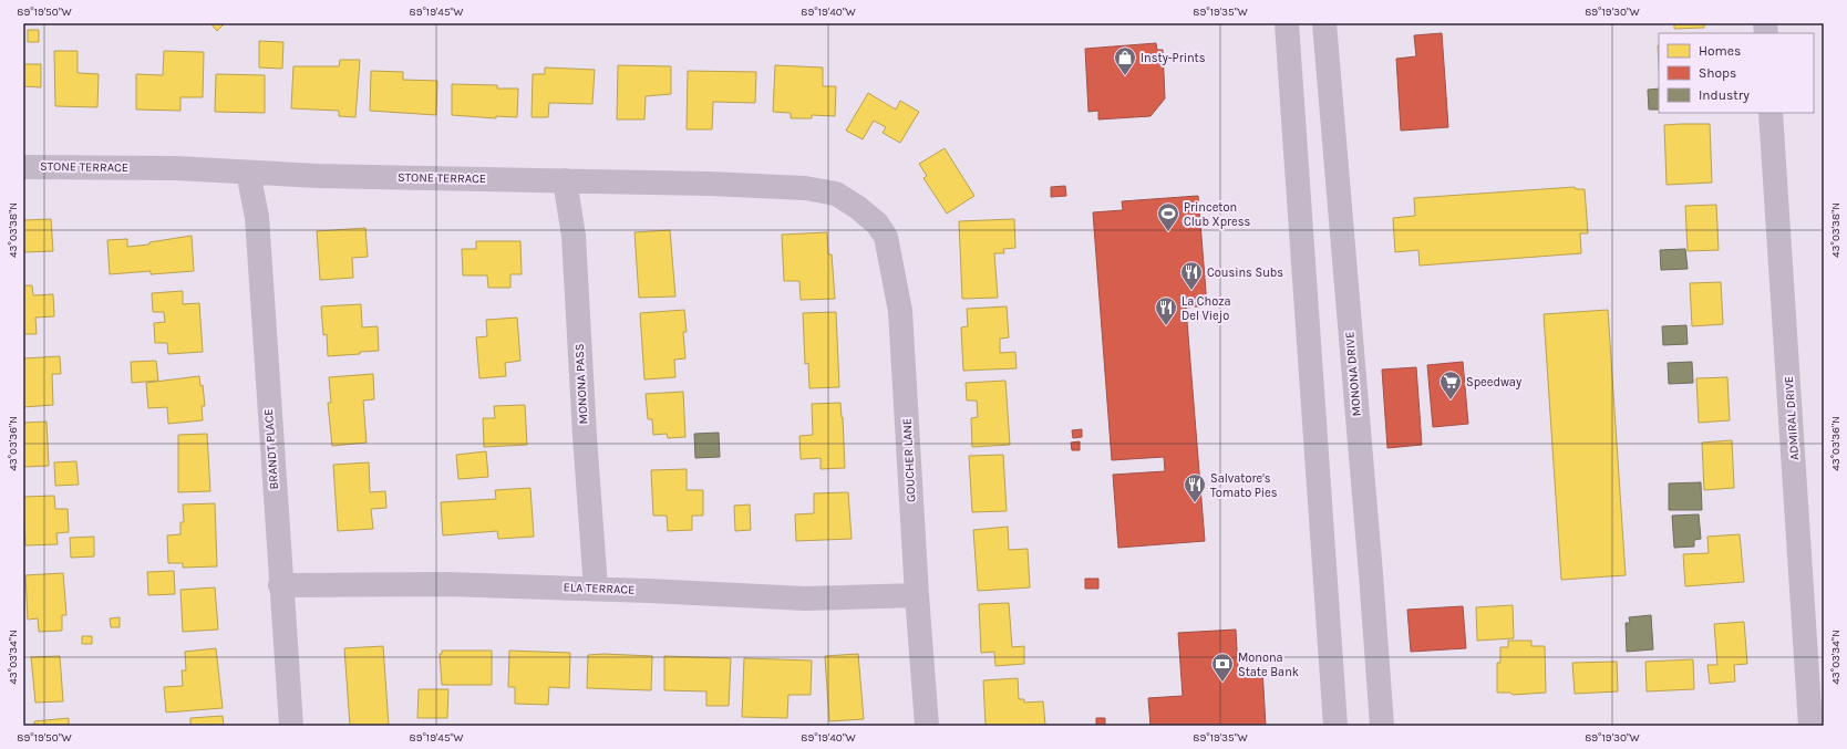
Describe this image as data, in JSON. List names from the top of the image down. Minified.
{"streets":{"street":["STONE TERRACE","MONONA DRIVE","MONONA PASS","ADMIRAL DRIVE","BRANDT PLACE","GOUCHER LANE","ELA TERRACE"]},"crossings":[["STONE TERRACE","MONONA PASS"],["STONE TERRACE","BRANDT PLACE"],["STONE TERRACE","GOUCHER LANE"],["MONONA PASS","ELA TERRACE"],["BRANDT PLACE","ELA TERRACE"],["GOUCHER LANE","ELA TERRACE"]],"places":{"shop":["Insty-Prints"],"sports":["Princeton Club Xpress"],"restaurant":["Cousins Subs","La Choza Del Viejo","Salvatore's Tomato Pies"],"supermarket":["Speedway"],"bank":["Monona State Bank"]},"legend":["Homes","Shops","Industry"],"coordinates":["89°19'50\"W","89°19'45\"W","89°19'40\"W","89°19'35\"W","89°19'30\"W","43°03'38\"N","43°03'36\"N","43°03'34\"N"]}
